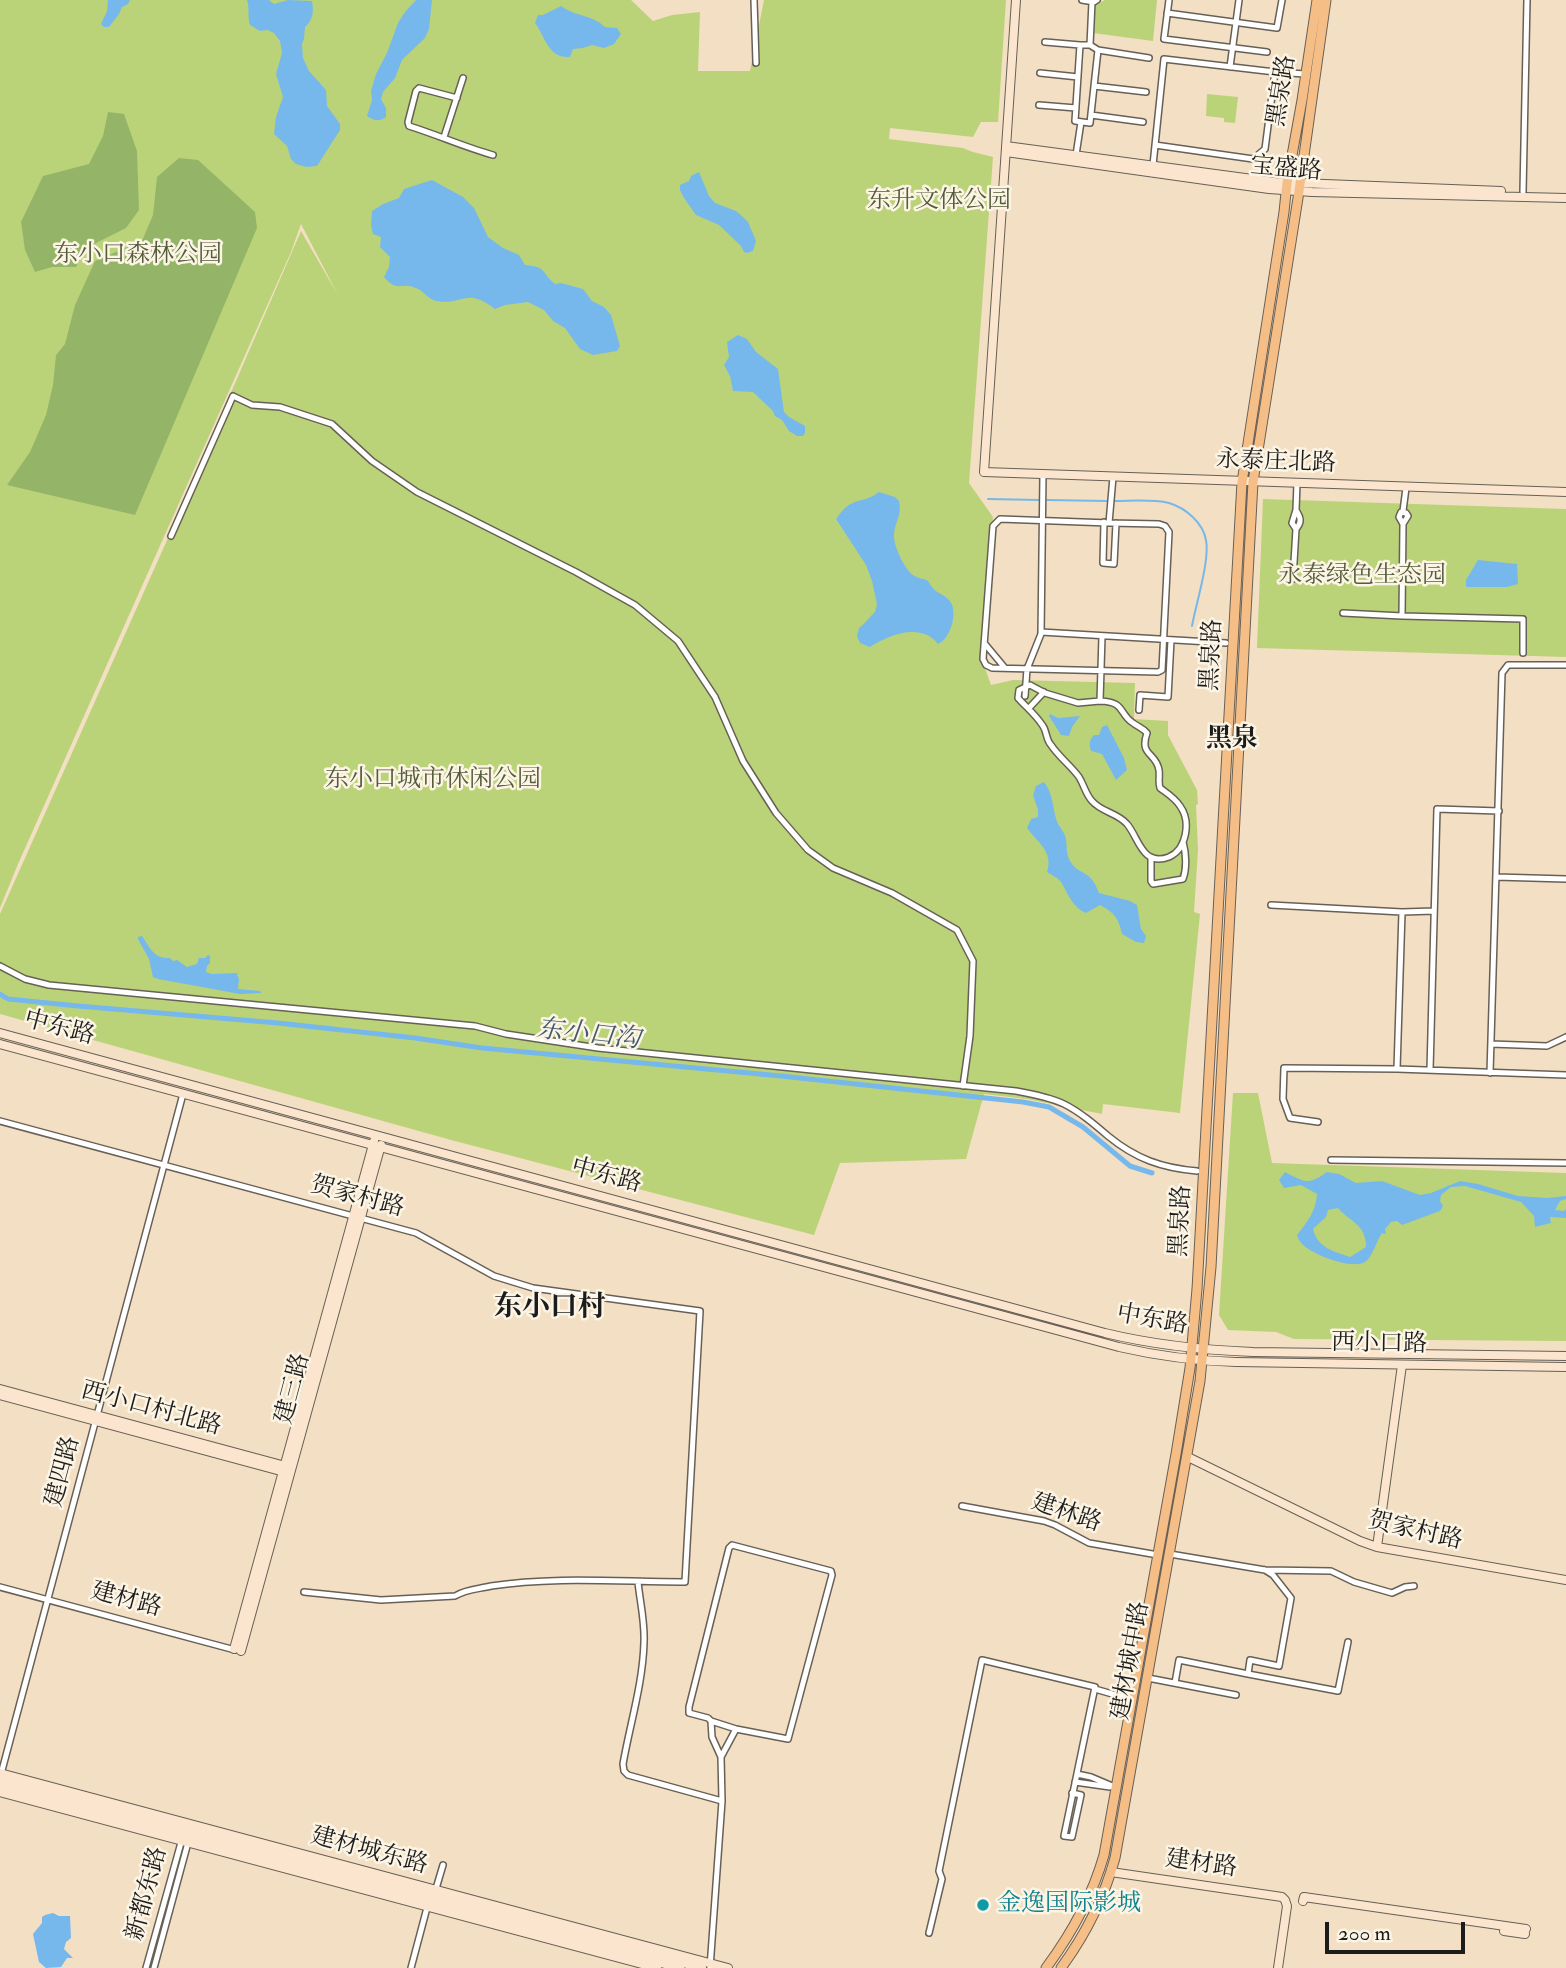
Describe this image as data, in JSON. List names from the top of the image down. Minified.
{"streets":{"main road":["黑泉路","建材城中路"],"street":["宝盛路","永泰庄北路","中东路","贺家村路","西小口路","建三路","西小口村北路","建四路","建林路","建材路","建材城东路","新都东路"]},"crossings":[["黑泉路","宝盛路"],["黑泉路","永泰庄北路"],["黑泉路","中东路"],["黑泉路","西小口路"],["黑泉路","建材城中路"],["宝盛路","永泰庄北路"],["中东路","西小口路"],["中东路","建三路"],["中东路","建四路"],["中东路","建材城中路"],["贺家村路","建三路"],["贺家村路","建四路"],["贺家村路","建材城中路"],["西小口路","建材城中路"],["建三路","西小口村北路"],["建三路","建材路"],["西小口村北路","建四路"],["建四路","建材路"],["建四路","建材城东路"],["建林路","建材城中路"],["建材路","建材城中路"],["建材城东路","新都东路"]],"districts":["黑泉","东小口村"],"water":["东小口沟"],"parks":["东升文体公园","东小口森林公园","永泰绿色生态园","东小口城市休闲公园"],"places":["金逸国际影城"],"scale_bar":"200 m"}
